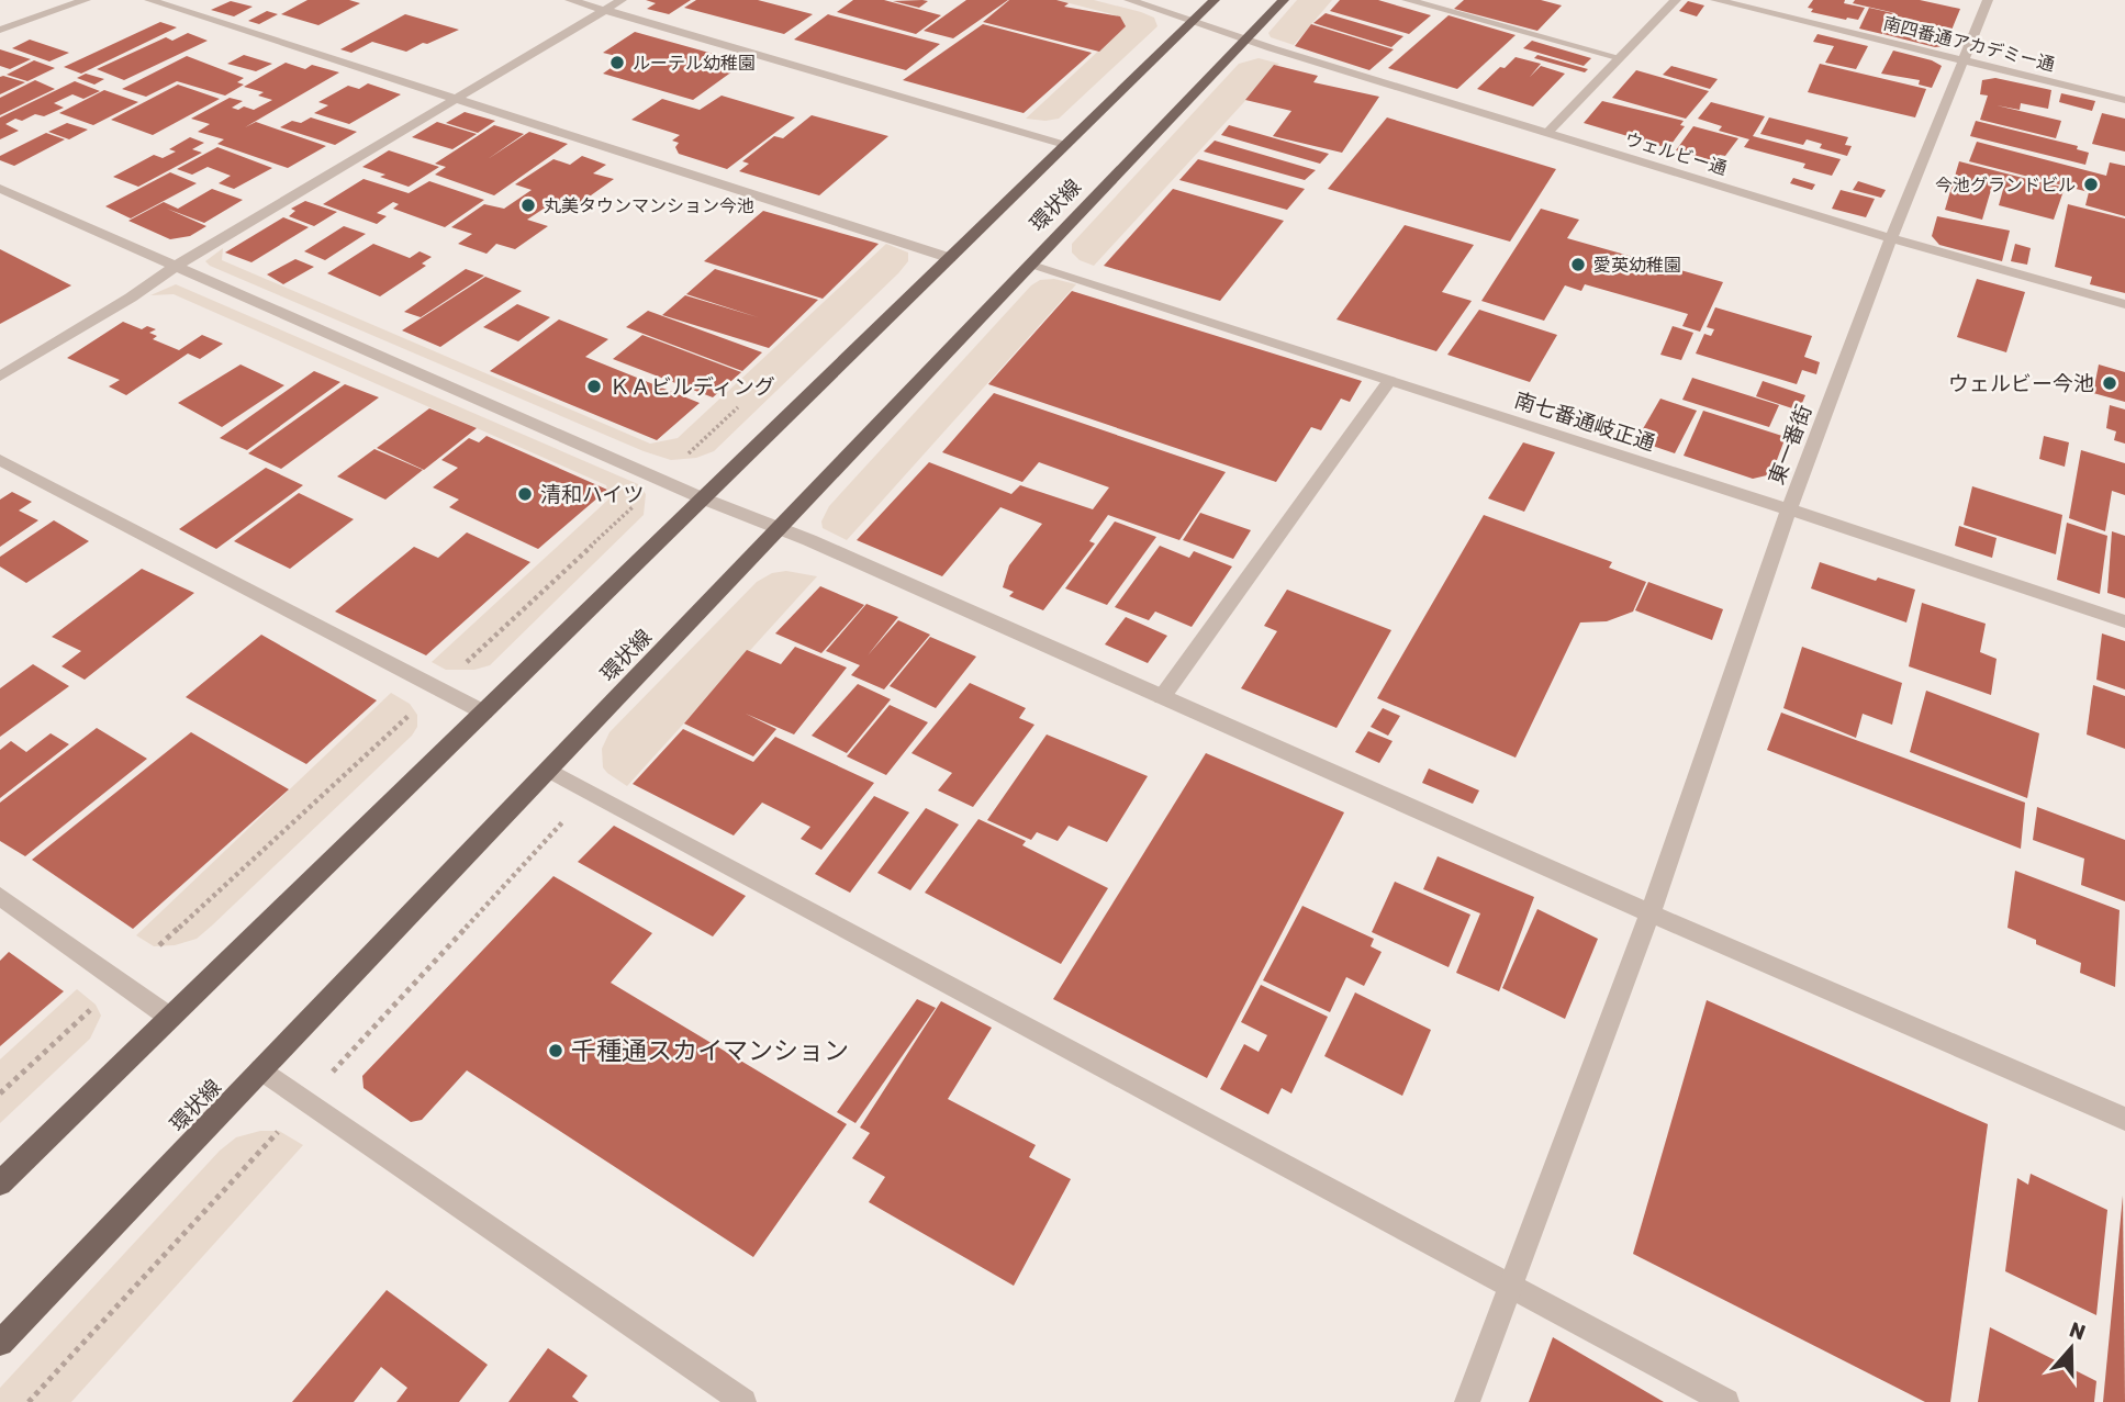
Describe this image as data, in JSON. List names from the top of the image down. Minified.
{"streets":{"main road":["環状線"],"street":["南四番通アカデミー通","ウェルビー通","南七番通岐正通","東一番街"]},"crossings":[["南四番通アカデミー通","東一番街"],["ウェルビー通","環状線"],["ウェルビー通","東一番街"],["環状線","南七番通岐正通"],["南七番通岐正通","東一番街"]],"places":["ルーテル幼稚園","今池グランドビル","丸美タウンマンション今池","愛英幼稚園","ウェルビー今池","ＫＡビルディング","清和ハイツ","千種通スカイマンション"],"north":"top"}
